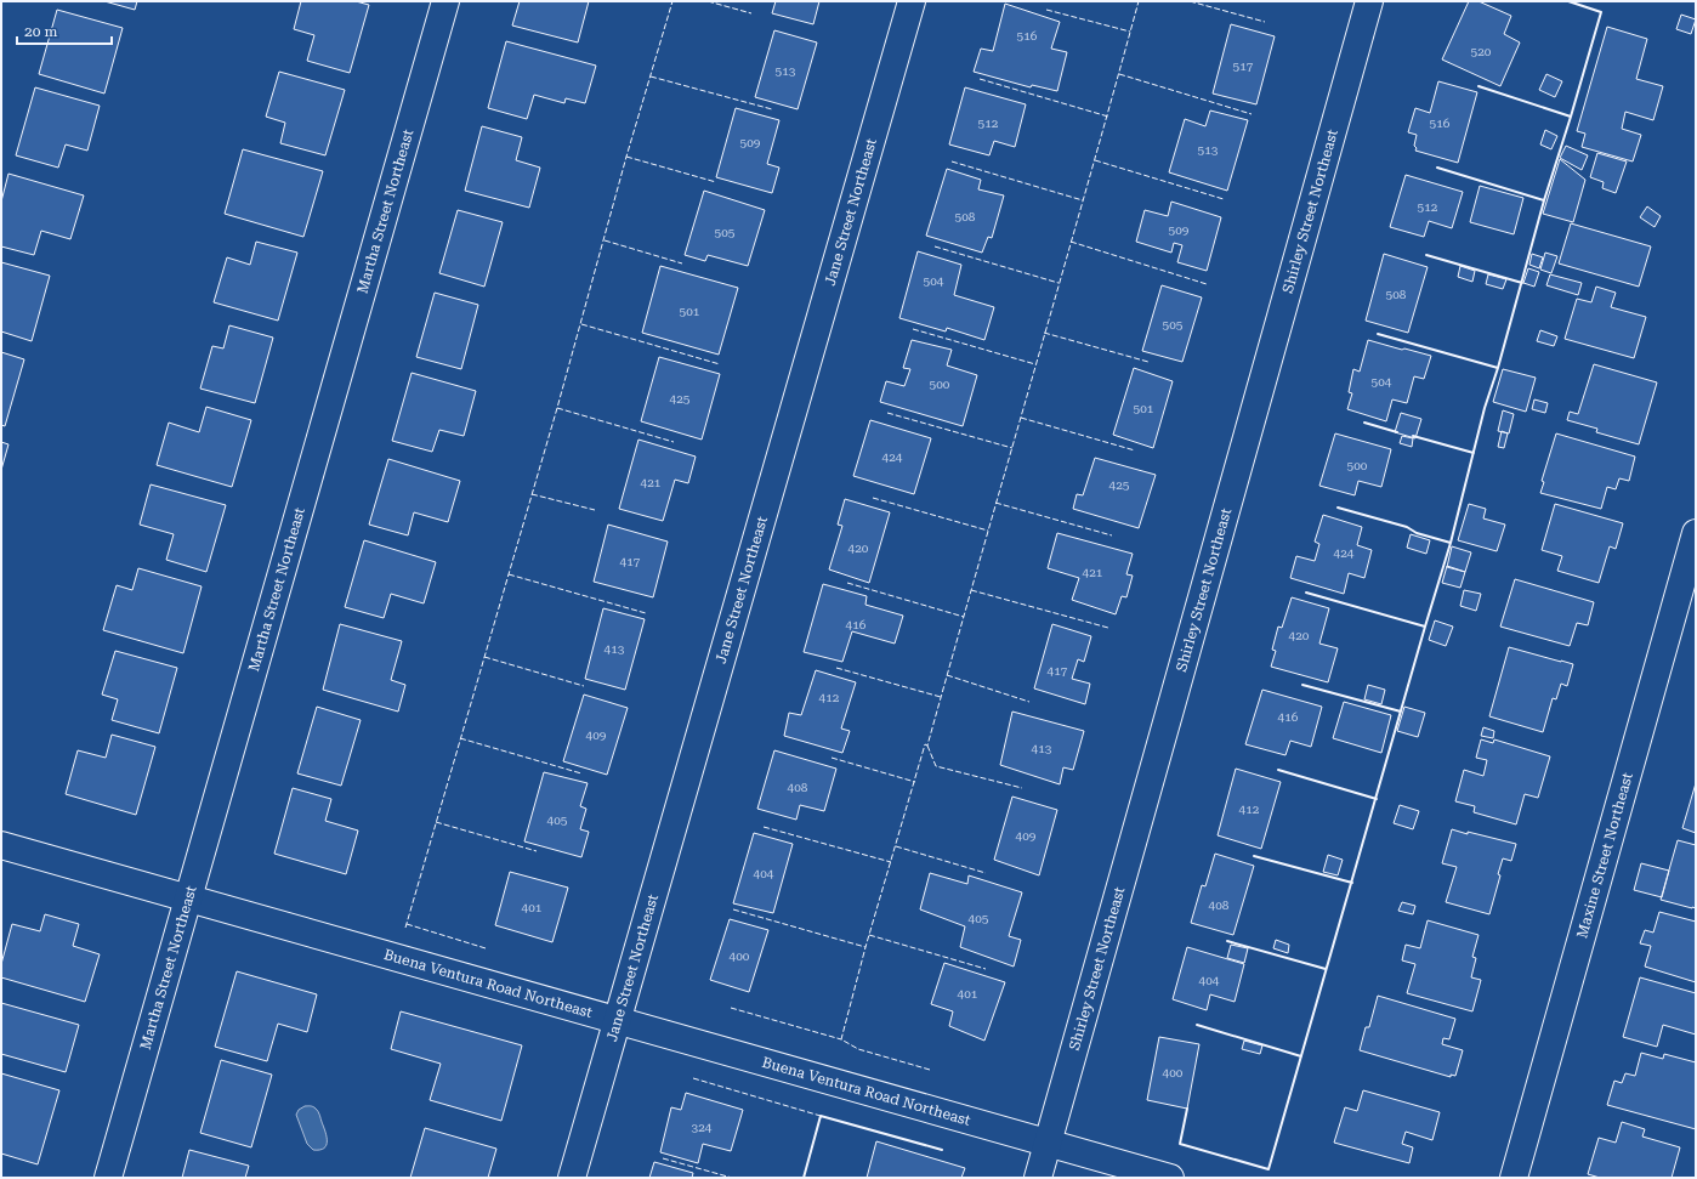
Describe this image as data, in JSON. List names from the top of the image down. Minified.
{"streets":{"street":["Martha Street Northeast","Jane Street Northeast","Shirley Street Northeast","Maxine Street Northeast","Buena Ventura Road Northeast"]},"crossings":[["Martha Street Northeast","Buena Ventura Road Northeast"],["Jane Street Northeast","Buena Ventura Road Northeast"],["Shirley Street Northeast","Buena Ventura Road Northeast"]],"house_numbers":["516","520","517","513","512","516","509","513","512","508","509","505","504","508","501","505","504","500","425","501","424","500","421","425","420","424","417","421","416","420","413","417","412","416","409","413","408","412","405","409","404","408","401","405","400","404","401","400","324"],"scale_bar":"20 m"}
